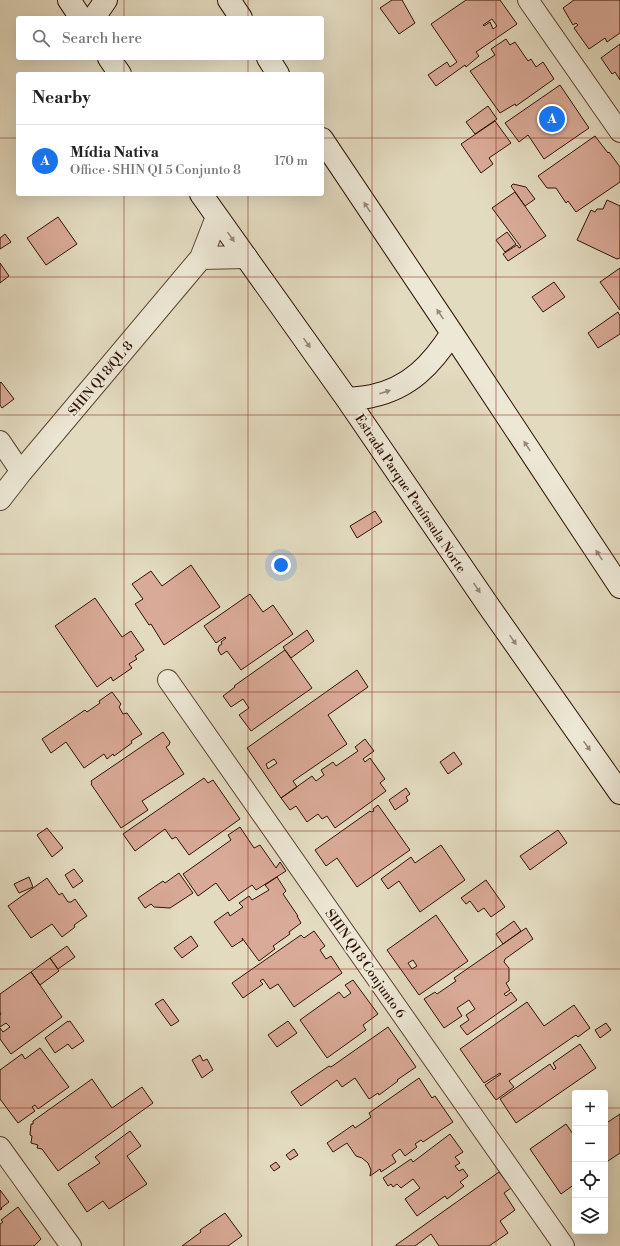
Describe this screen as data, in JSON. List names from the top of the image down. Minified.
{"streets":{"main road":["SHIN QI 8/QL 8","Estrada Parque Península Norte"],"street":["SHIN QI 8 Conjunto 6"]},"crossings":[["SHIN QI 8/QL 8","Estrada Parque Península Norte"]],"page":{"search":"Search here","heading":"Nearby","pins":"A","list":[{"mark":"A","name":"Mídia Nativa","note":"Office · SHIN QI 5 Conjunto 8","value":"170 m"}],"map_buttons":["+","−"]}}
